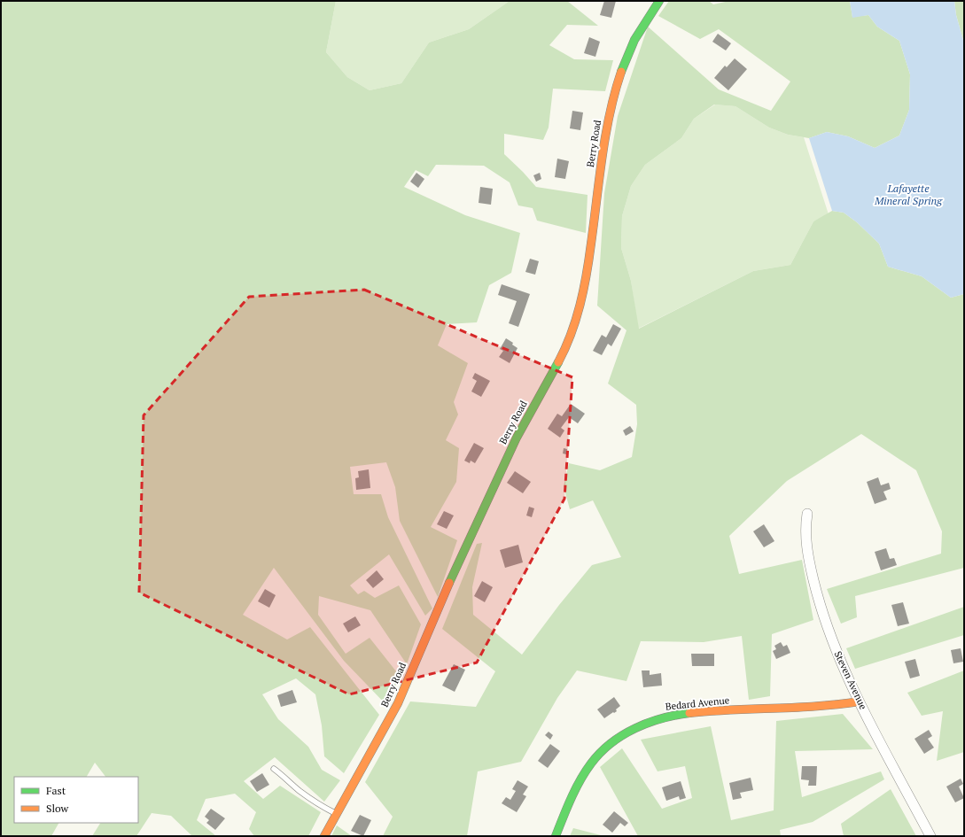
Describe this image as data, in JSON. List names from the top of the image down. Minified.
{"streets":{"street":["Berry Road","Steven Avenue","Bedard Avenue"]},"crossings":[["Steven Avenue","Bedard Avenue"]],"water":["Lafayette Mineral Spring"],"legend":["Fast","Slow"]}
